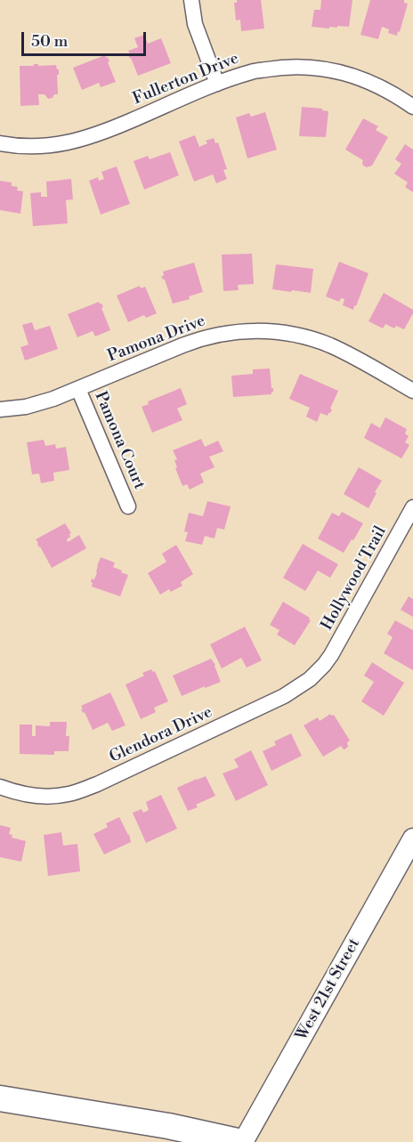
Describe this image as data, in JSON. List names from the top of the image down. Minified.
{"streets":{"street":["Fullerton Drive","Pamona Drive","Pamona Court","Hollywood Trail","Glendora Drive","West 21st Street"]},"crossings":[["Pamona Drive","Pamona Court"],["Hollywood Trail","Glendora Drive"]],"scale_bar":"50 m"}
